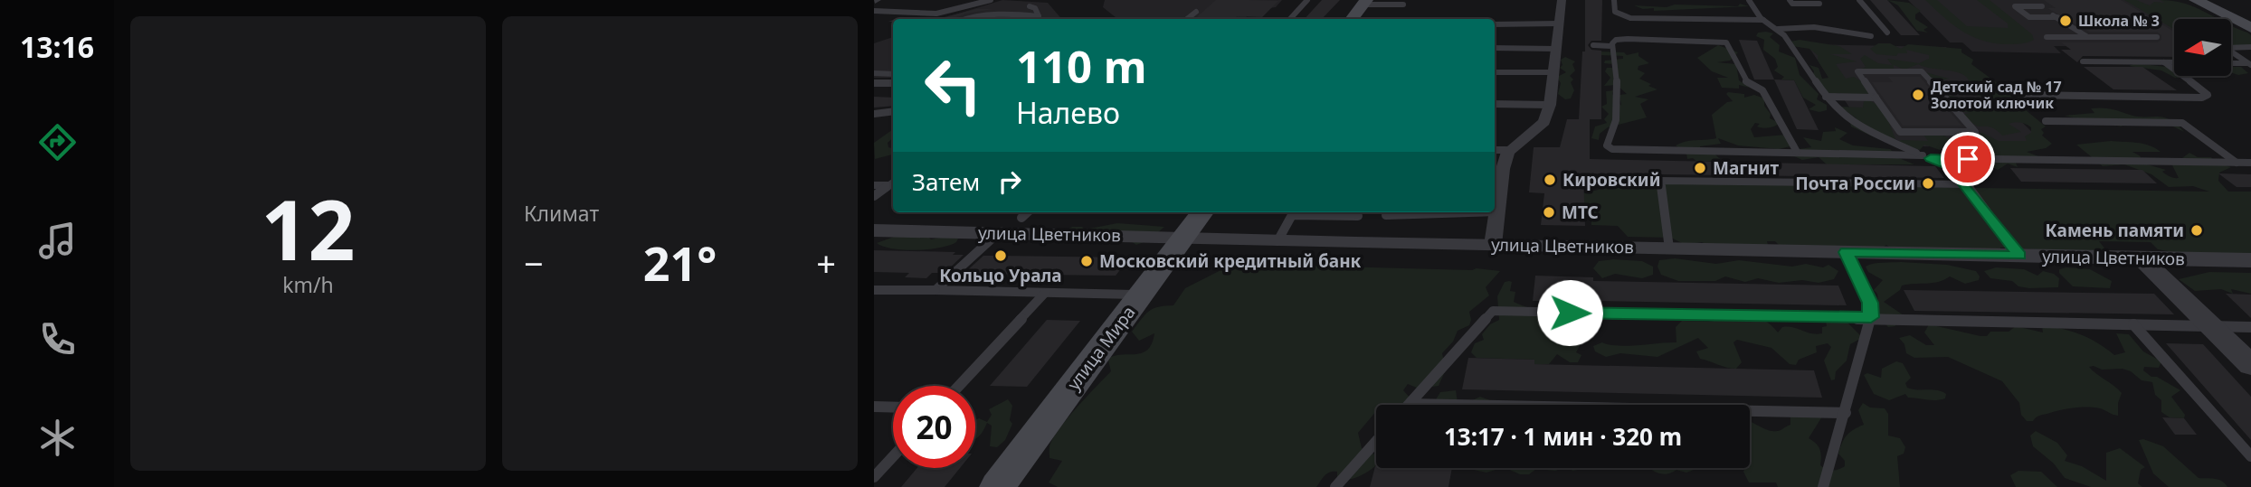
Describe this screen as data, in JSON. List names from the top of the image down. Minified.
{"streets":{"main road":["улица Мира"],"street":["улица Цветников"]},"crossings":[["улица Цветников","улица Мира"]],"places":["Школа № 3","Детский сад № 17 Золотой ключик","Магнит","Кировский","Почта России","МТС","Камень памяти","Кольцо Урала","Московский кредитный банк"],"north":"left","page":{"tabs":"13:16","tile":[["12","km/h"],"Климат"],"turn":["110 m","Налево"],"then":"Затем","heat":["−","21°","+"],"limit":"20","trip":"13:17 · 1 мин · 320 m"}}
